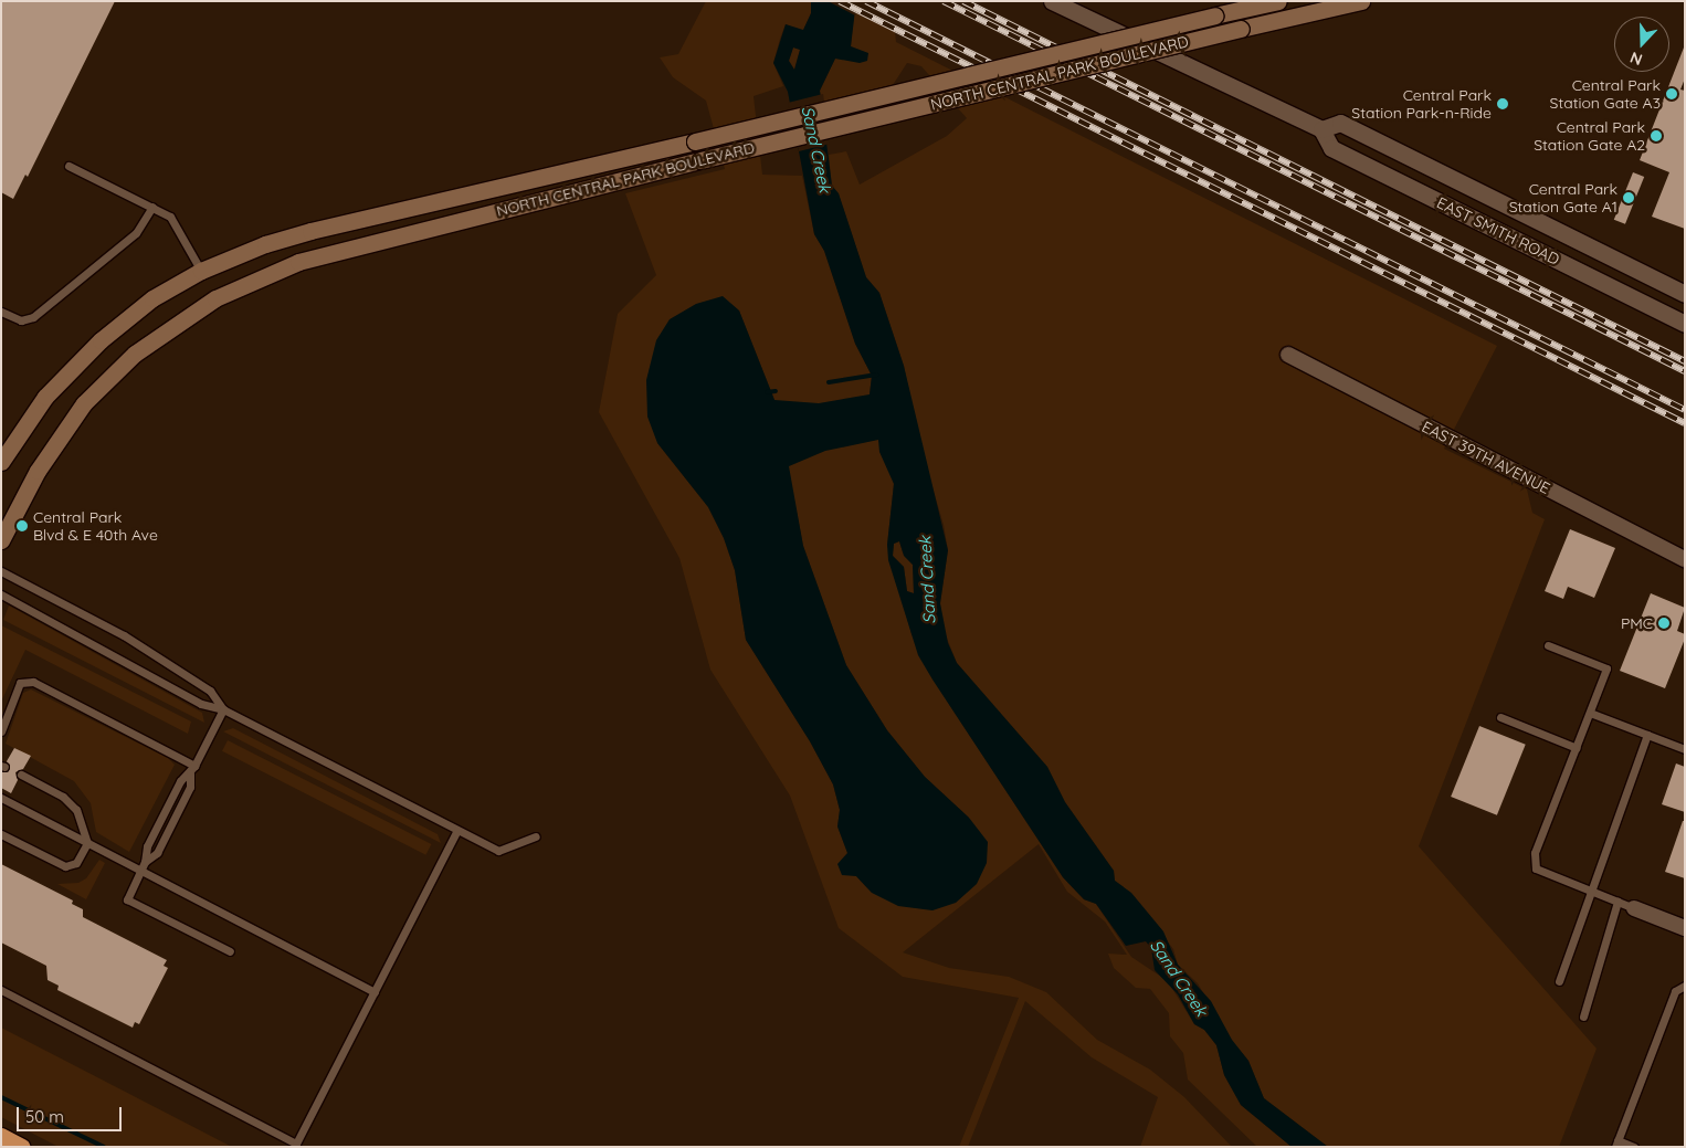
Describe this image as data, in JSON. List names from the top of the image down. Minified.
{"streets":{"main road":["NORTH CENTRAL PARK BOULEVARD"],"street":["EAST SMITH ROAD","EAST 39TH AVENUE"]},"water":["Sand Creek"],"places":["Central Park Station Gate A3","Central Park Station Park-n-Ride","Central Park Station Gate A2","Central Park Station Gate A1","Central Park Blvd & E 40th Ave","PMC"],"scale_bar":"50 m","north":"bottom"}
